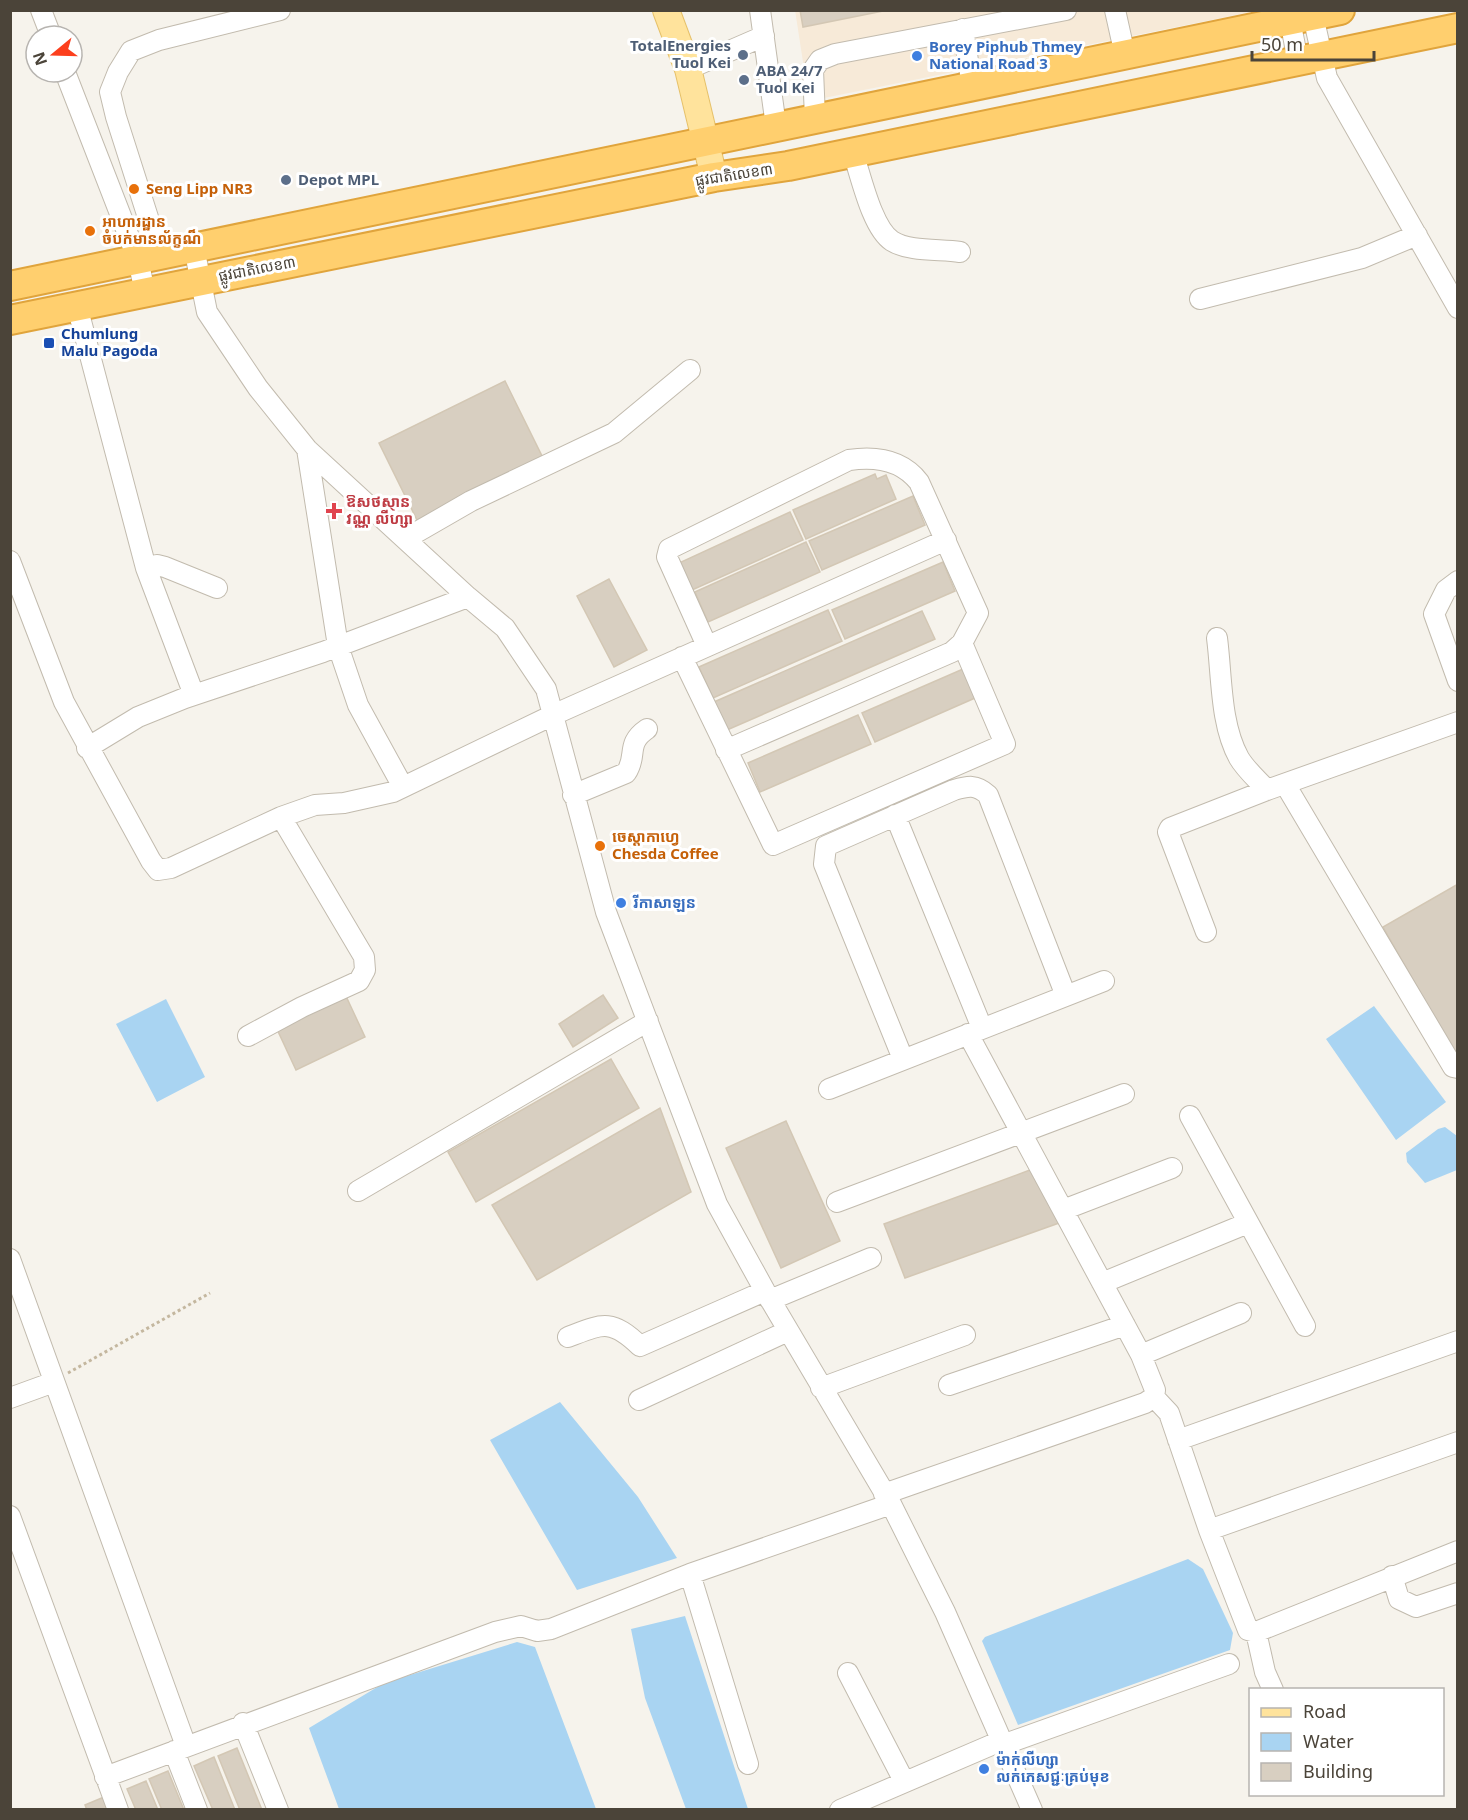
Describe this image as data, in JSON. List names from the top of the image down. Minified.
{"streets":{"highway":["ផ្លូវជាតិលេខ៣"]},"places":{"other":["TotalEnergies Tuol Kei","Borey Piphub Thmey National Road 3","ABA 24/7 Tuol Kei","Depot MPL","Seng Lipp NR3","អាហារដ្ឋាន ចំបក់មានល័ក្ខណ៏","ចេស្ដាកាហ្វេ Chesda Coffee","រីកាសាឡន","ម៉ាក់លីហ្សា លក់ភេសជ្ជៈគ្រប់មុខ"],"transit":["Chumlung Malu Pagoda"],"health":["ឱសថស្ថាន វណ្ណ លីហ្សា"]},"legend":["Road","Water","Building"],"scale_bar":"50 m","north":"left"}
